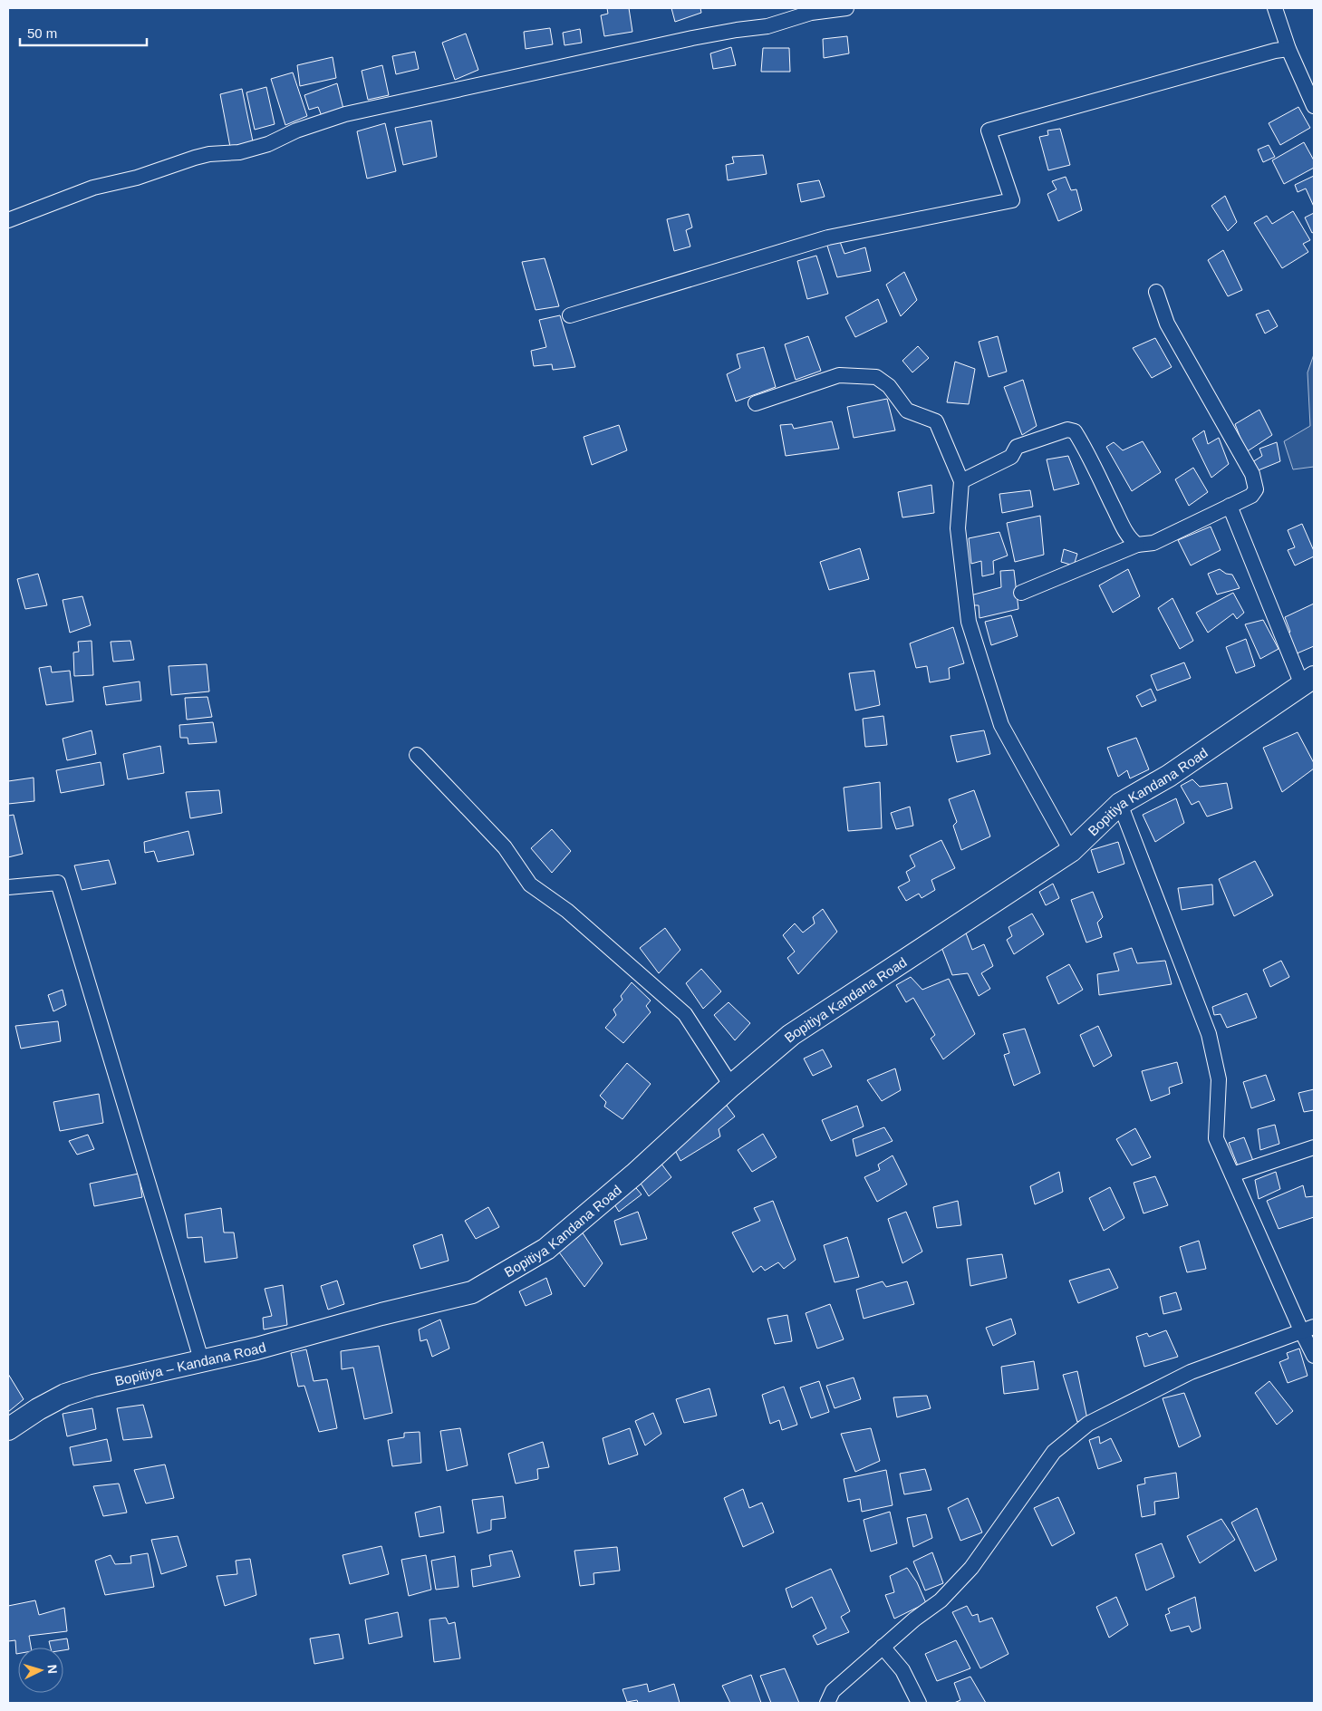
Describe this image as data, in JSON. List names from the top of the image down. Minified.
{"streets":{"main road":["Bopitiya Kandana Road","Bopitiya – Kandana Road"]},"crossings":[["Bopitiya Kandana Road","Bopitiya – Kandana Road"]],"scale_bar":"50 m","north":"right"}
